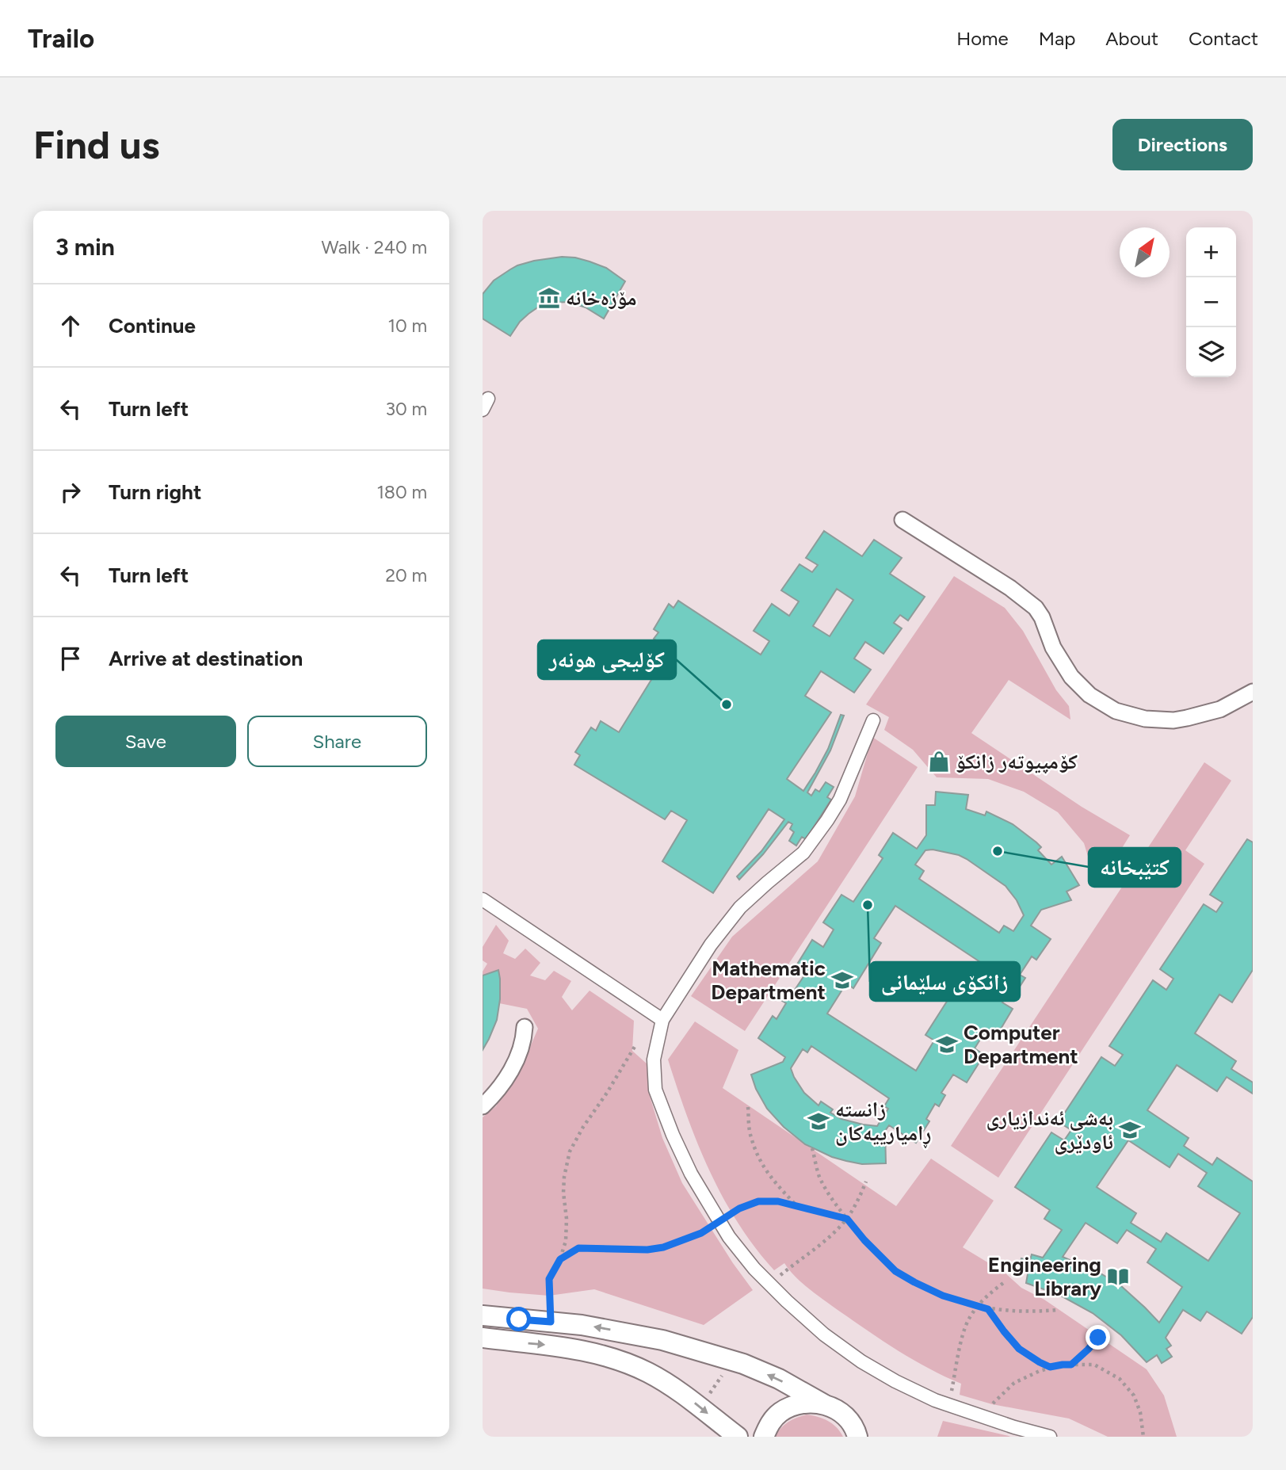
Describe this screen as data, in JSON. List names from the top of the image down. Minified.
{"places":{"museum":["مۆزەخانە"],"other":["کۆلیجی هونەر","کتێبخانە","زانکۆی سلێمانی"],"shop":["کۆمپیوتەر زانکۆ"],"school or university":["Mathematic Department","Computer Department","زانستە ڕامیارییەکان","بەشی ئەندازیاری ئاودێری"],"library":["Engineering Library"]},"north":"top right","page":{"header":"Trailo","nav":["Home","Map","About","Contact"],"buttons":["Directions",["Save","Share"]],"title":"Find us","heading":["3 min","Walk · 240 m"],"map_buttons":["+","−"],"list":[["Continue","10 m"],["Turn left","30 m"],["Turn right","180 m"],["Turn left","20 m"],"Arrive at destination"]}}
